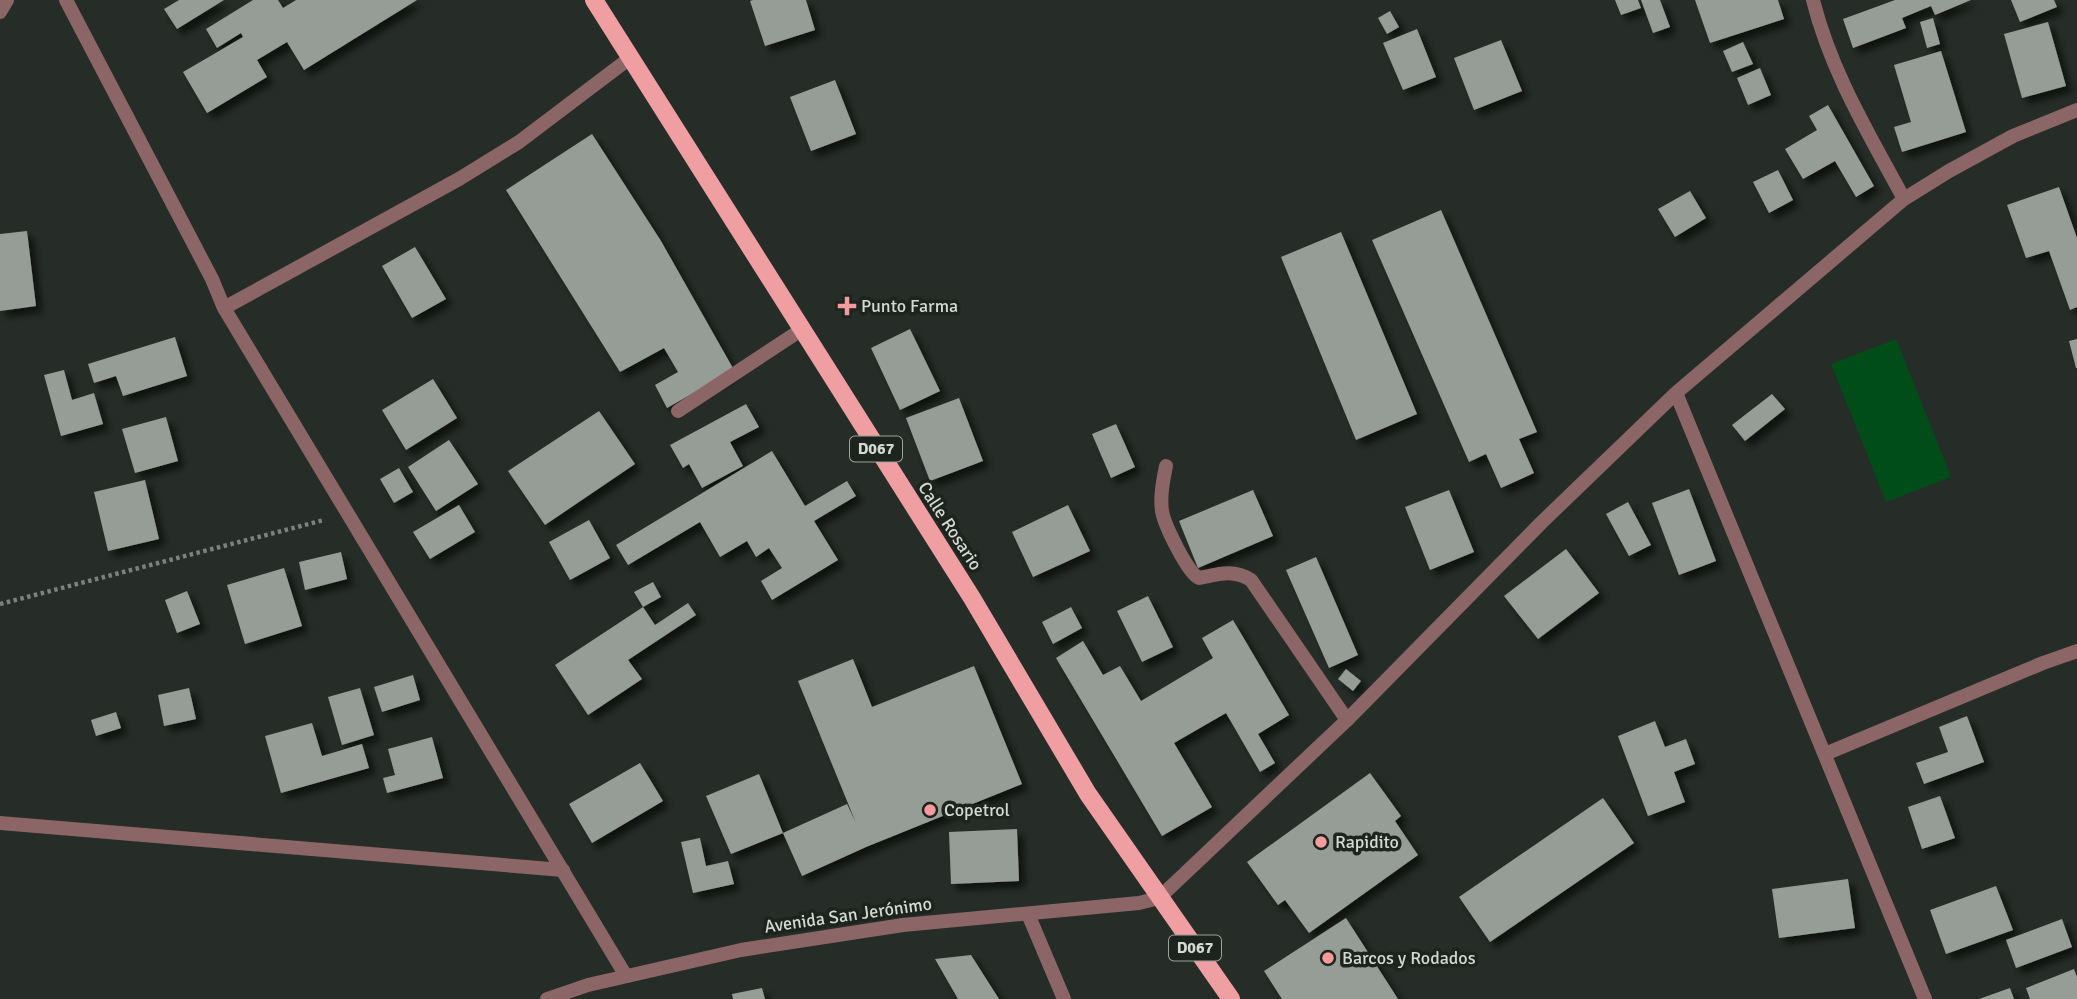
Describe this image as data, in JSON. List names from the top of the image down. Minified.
{"streets":{"main road":["D067","Calle Rosario"],"street":["Avenida San Jerónimo"]},"crossings":[["Calle Rosario","Avenida San Jerónimo"]],"places":{"health":["Punto Farma"],"other":["Copetrol","Rapidito","Barcos y Rodados"]}}
